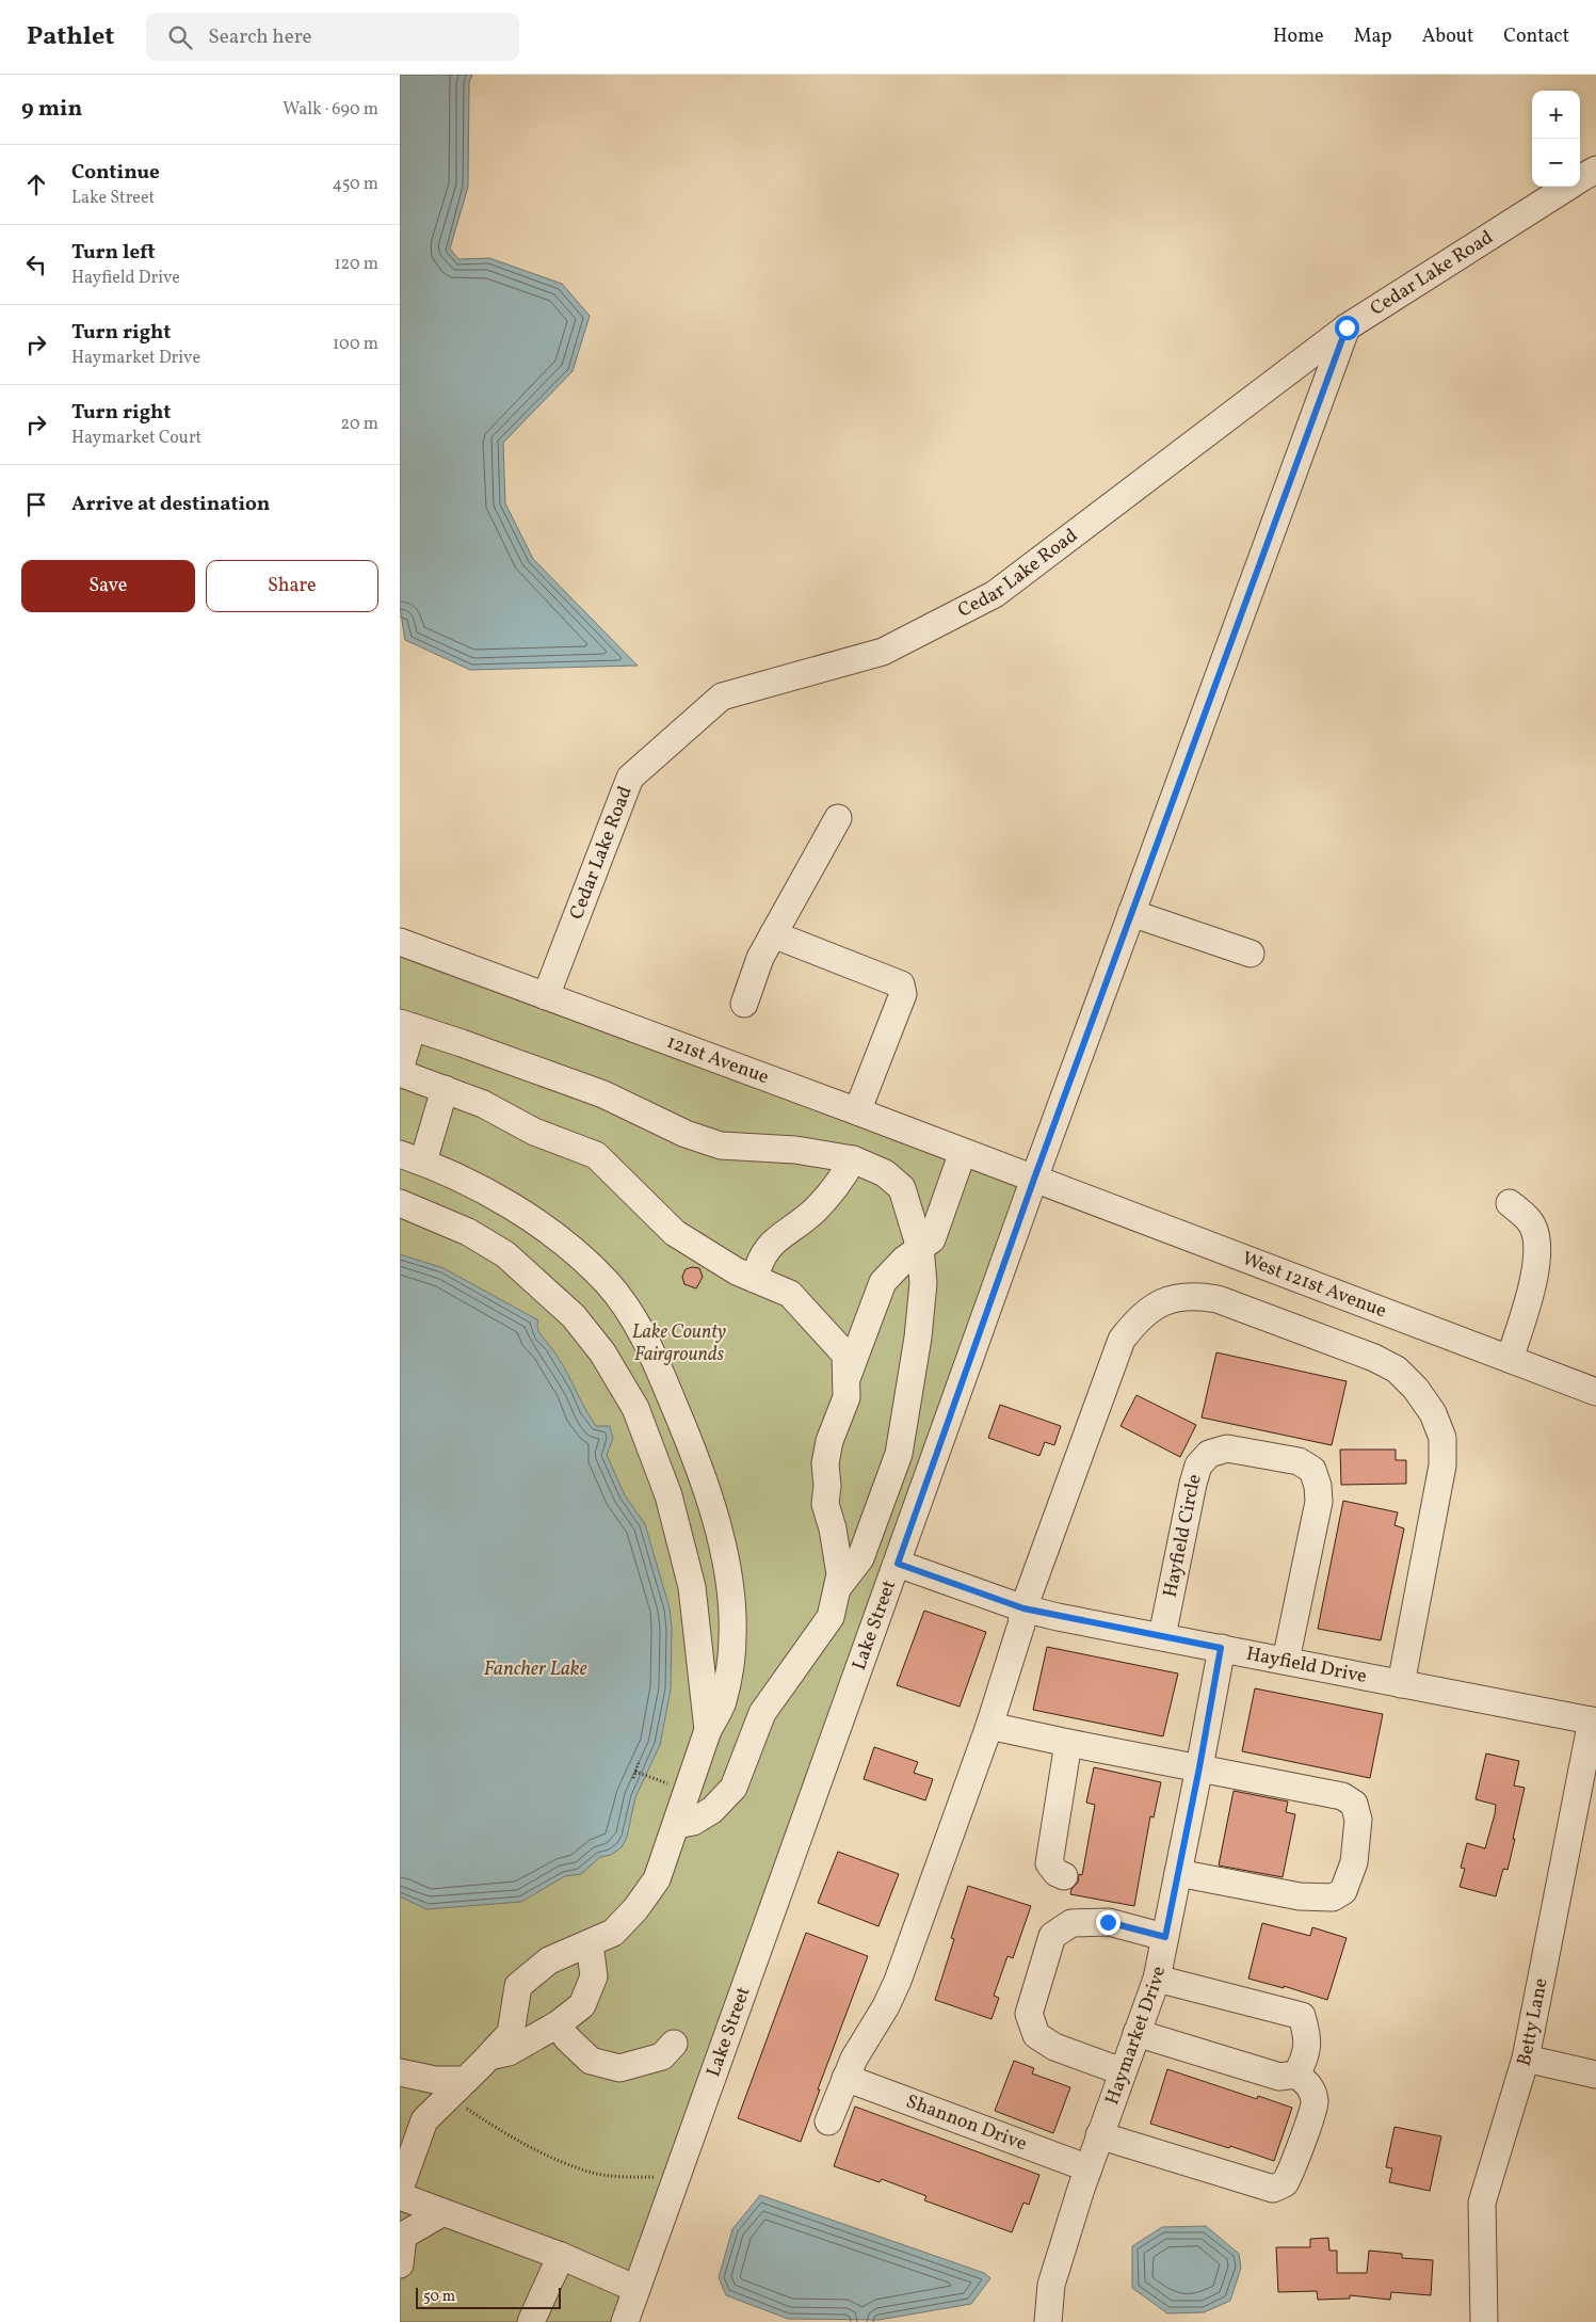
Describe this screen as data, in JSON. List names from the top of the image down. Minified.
{"streets":{"street":["Cedar Lake Road","121st Avenue","West 121st Avenue","Hayfield Circle","Lake Street","Hayfield Drive","Betty Lane","Haymarket Drive","Shannon Drive"]},"crossings":[["Cedar Lake Road","121st Avenue"],["Cedar Lake Road","Lake Street"],["121st Avenue","West 121st Avenue"],["121st Avenue","Lake Street"],["West 121st Avenue","Lake Street"],["Hayfield Circle","Hayfield Drive"],["Lake Street","Hayfield Drive"],["Hayfield Drive","Betty Lane"],["Hayfield Drive","Haymarket Drive"],["Haymarket Drive","Shannon Drive"]],"water":["Fancher Lake"],"parks":["Lake County Fairgrounds"],"scale_bar":"50 m","page":{"header":"Pathlet","search":"Search here","nav":["Home","Map","About","Contact"],"heading":["9 min","Walk · 690 m"],"map_buttons":["+","−"],"list":[["Continue","Lake Street","450 m"],["Turn left","Hayfield Drive","120 m"],["Turn right","Haymarket Drive","100 m"],["Turn right","Haymarket Court","20 m"],"Arrive at destination"],"buttons":["Save","Share"],"scale":"50 m"}}
